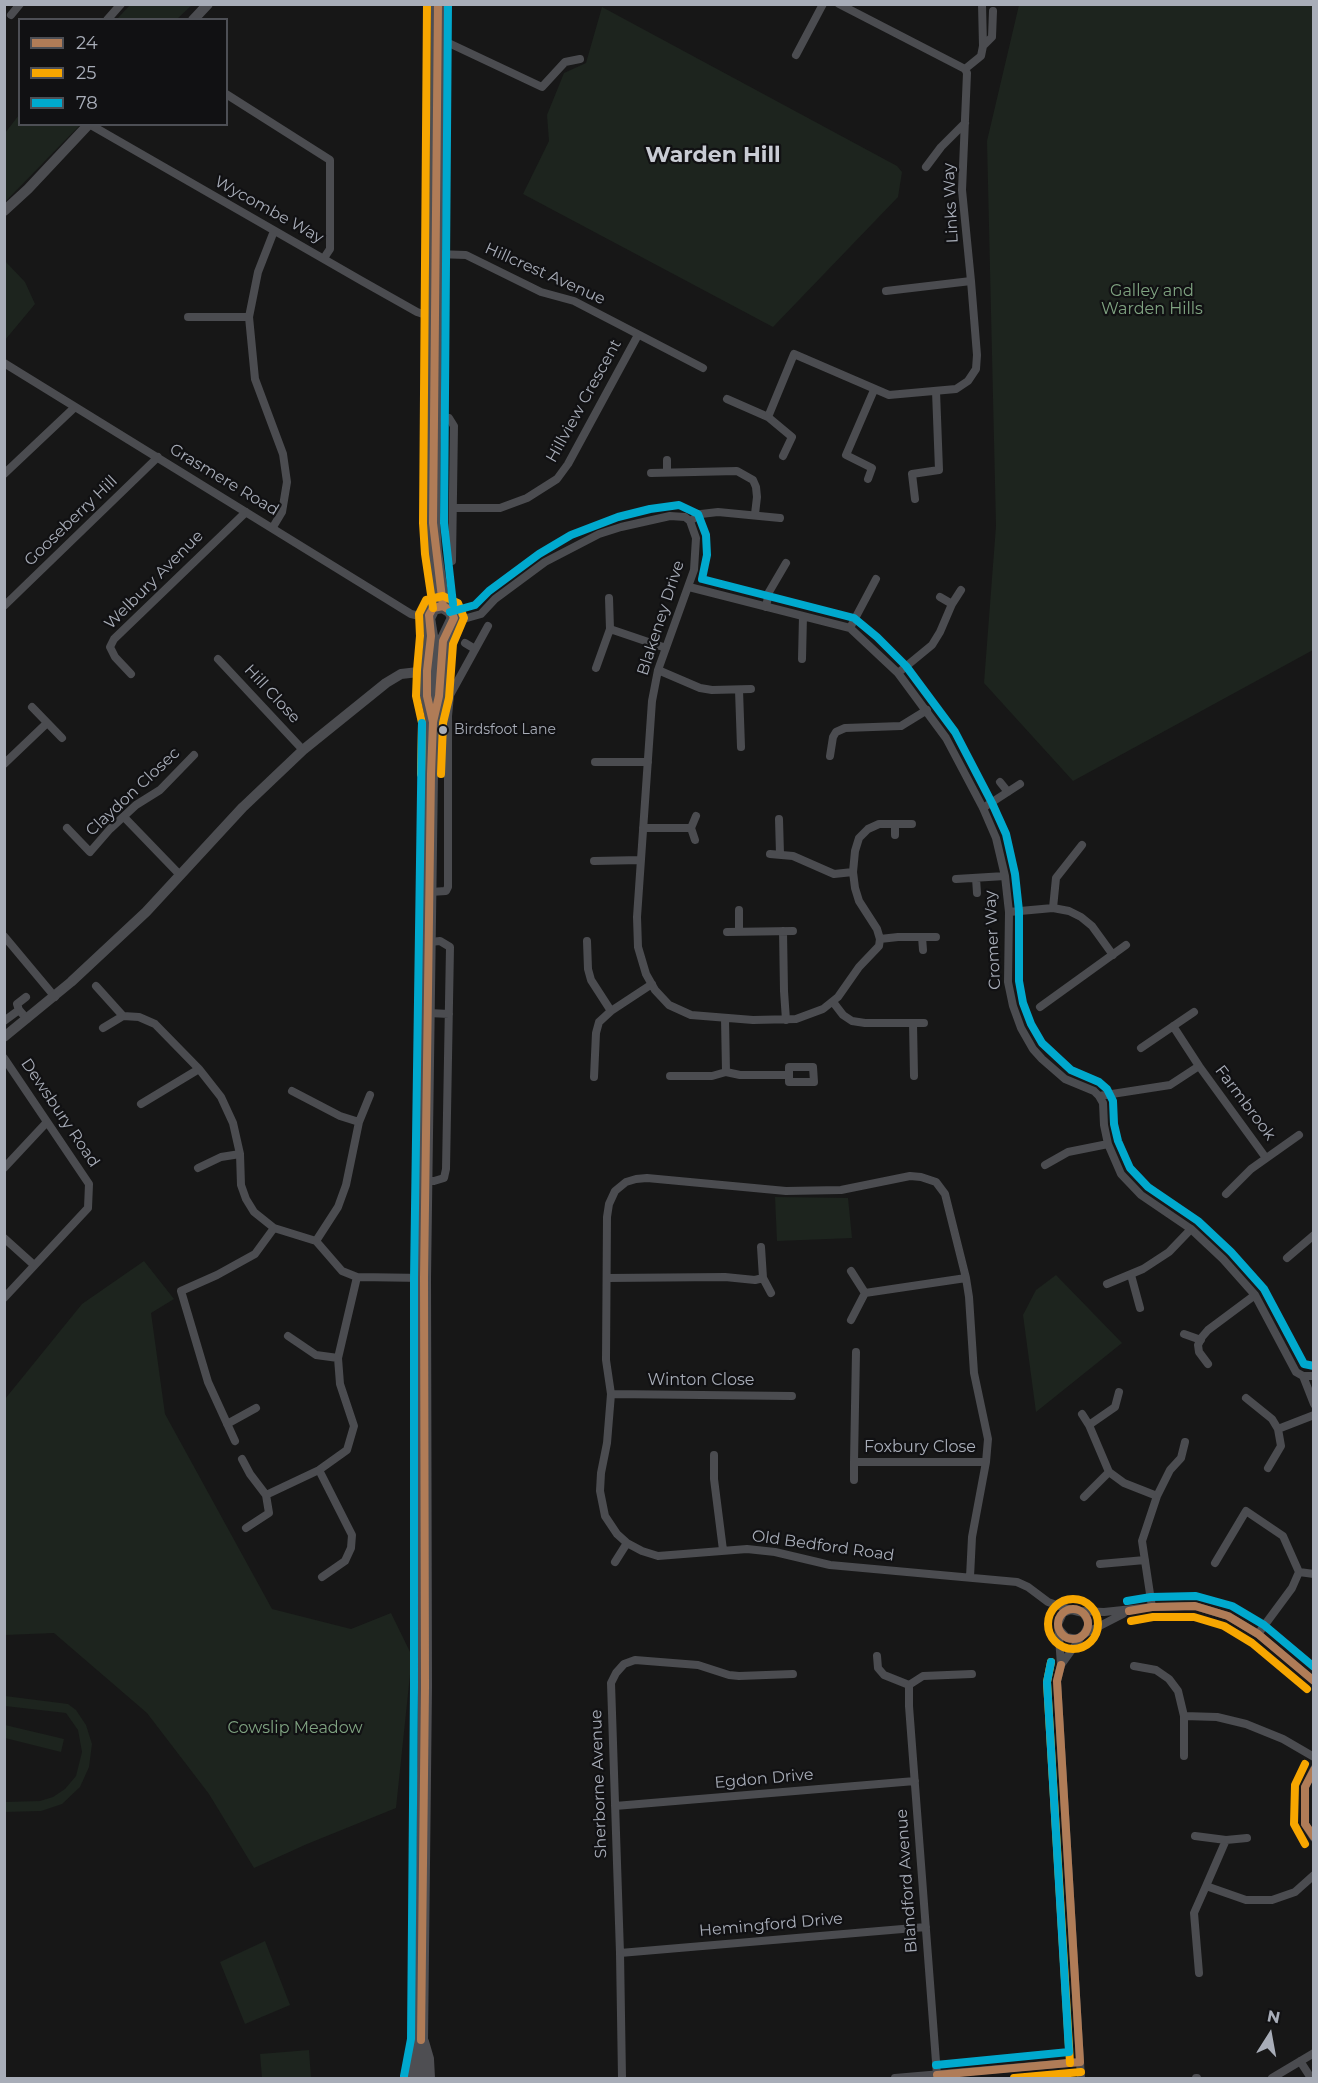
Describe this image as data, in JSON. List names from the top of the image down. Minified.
{"streets":{"street":["Links Way","Wycombe Way","Hillcrest Avenue","Hillview Crescent","Grasmere Road","Gooseberry Hill","Welbury Avenue","Blakeney Drive","Hill Close","Claydon Closec","Cromer Way","Farmbrook","Dewsbury Road","Winton Close","Foxbury Close","Old Bedford Road","Egdon Drive","Sherborne Avenue","Blandford Avenue","Hemingford Drive"]},"crossings":[["Hillcrest Avenue","Hillview Crescent"],["Grasmere Road","Gooseberry Hill"],["Grasmere Road","Welbury Avenue"],["Blakeney Drive","Cromer Way"],["Cromer Way","Farmbrook"],["Winton Close","Old Bedford Road"],["Foxbury Close","Old Bedford Road"],["Egdon Drive","Sherborne Avenue"],["Egdon Drive","Blandford Avenue"],["Sherborne Avenue","Hemingford Drive"],["Blandford Avenue","Hemingford Drive"]],"districts":["Warden Hill"],"parks":["Galley and Warden Hills","Cowslip Meadow"],"places":["Birdsfoot Lane"],"lines":["transit line 24","transit line 25","transit line 78"],"legend":["24","25","78"],"north":"top"}
